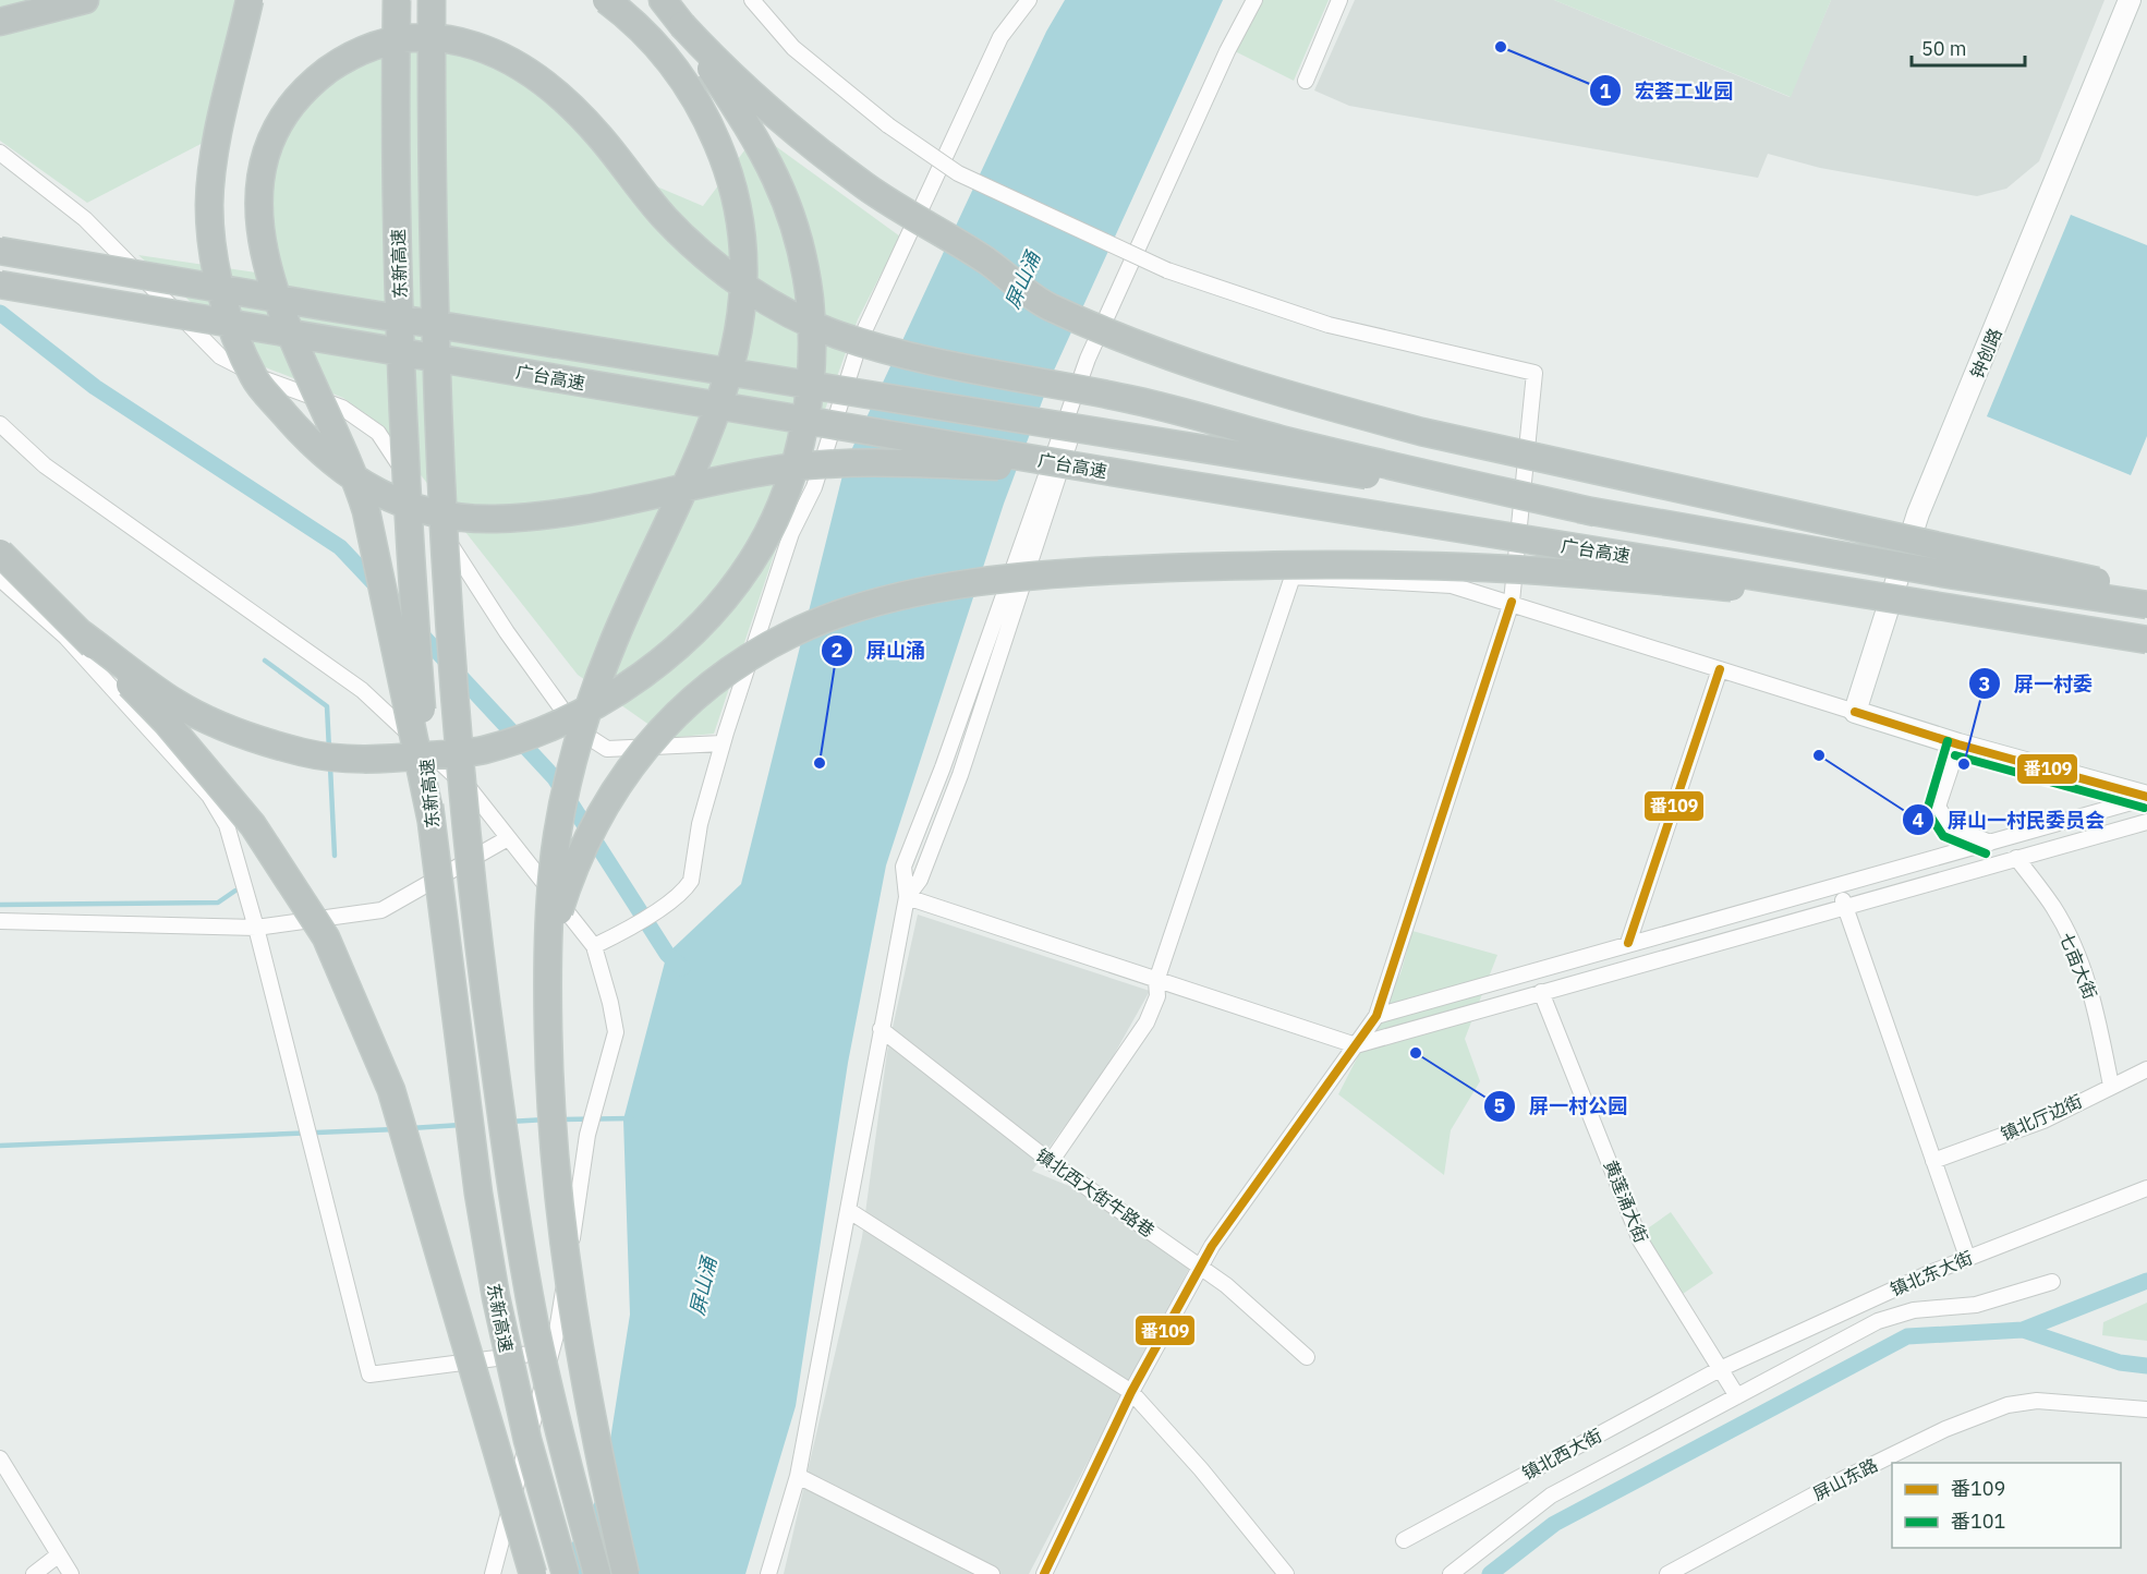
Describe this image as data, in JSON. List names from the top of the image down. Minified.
{"streets":{"highway":["东新高速","广台高速"],"street":["钟创路","七亩大街","镇北厅边街","镇北西大街牛路巷","黄莲涌大街","镇北东大街","镇北西大街","屏山东路"]},"crossings":[["七亩大街","镇北厅边街"],["黄莲涌大街","镇北东大街"],["黄莲涌大街","镇北西大街"],["镇北东大街","镇北西大街"]],"water":["屏山涌"],"places":["宏荟工业园","屏山一村民委员会","屏山涌","屏一村委","屏一村公园"],"lines":["transit line 番109","transit line 番101"],"legend":["番109","番101"],"scale_bar":"50 m"}
